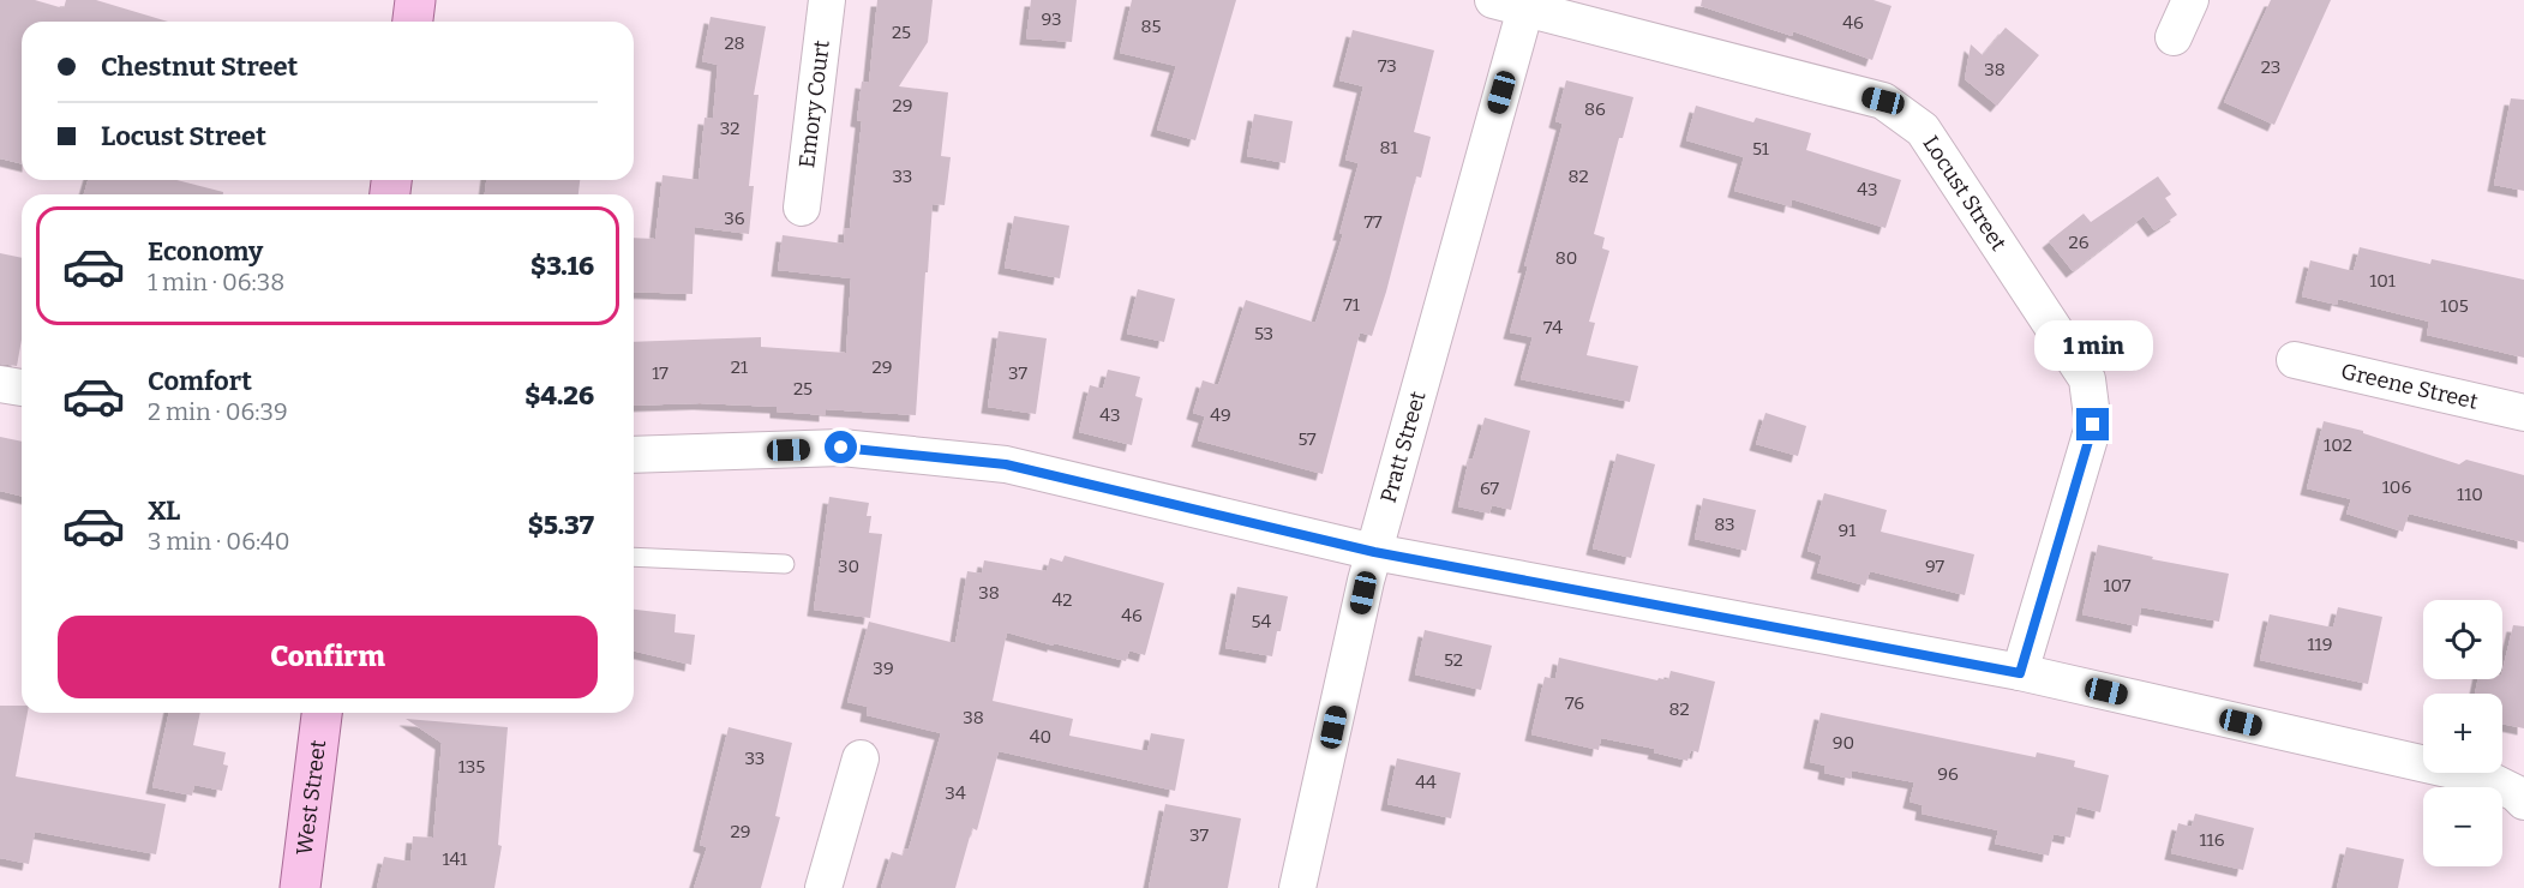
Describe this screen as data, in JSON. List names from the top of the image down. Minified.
{"streets":{"main road":["West Street"],"street":["Emory Court","Locust Street","Greene Street","Pratt Street"]},"crossings":[["Locust Street","Pratt Street"]],"house_numbers":["93","46","85","25","28","73","23","38","29","86","32","81","51","33","82","43","36","77","26","80","101","71","105","74","53","21","29","17","37","25","43","49","57","102","106","67","110","83","91","30","97","107","38","42","46","54","119","52","39","76","82","38","40","90","33","135","96","44","34","29","37","116","141"],"page":{"banner":["Chestnut Street","Locust Street"],"list":[{"name":"Economy","note":"1 min · 06:38","value":"$3.16"},{"name":"Comfort","note":"2 min · 06:39","value":"$4.26"},{"name":"XL","note":"3 min · 06:40","value":"$5.37"}],"bubble":"1 min","map_buttons":["+","−"],"buttons":"Confirm"}}
